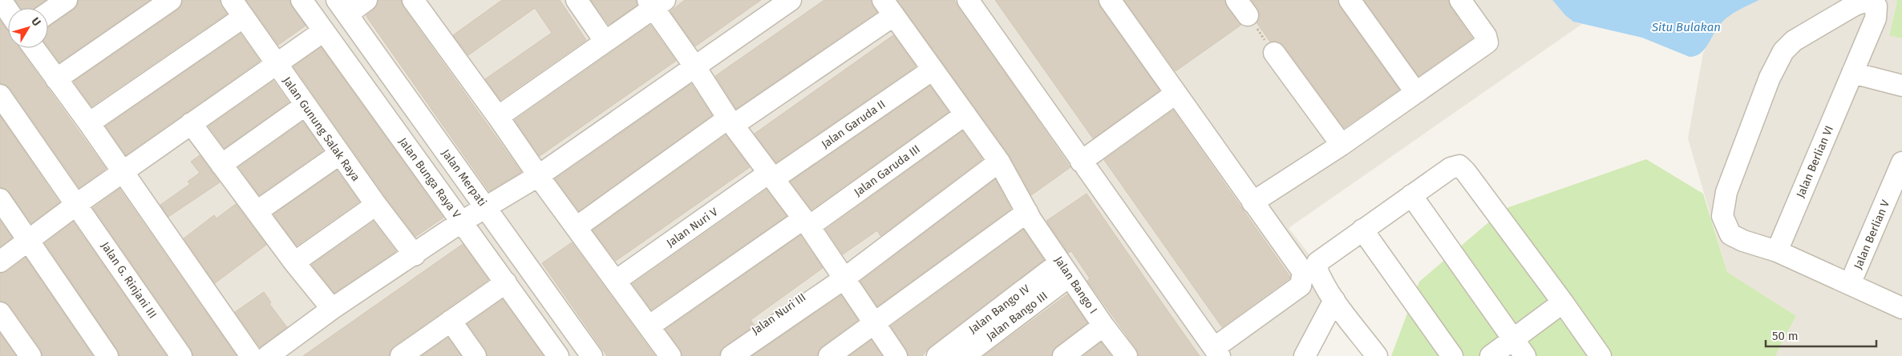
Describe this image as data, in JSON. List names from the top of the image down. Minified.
{"streets":{"street":["Jalan Garuda II","Jalan Gunung Salak Raya","Jalan Berlian VI","Jalan Garuda III","Jalan Bunga Raya V","Jalan Merpati","Jalan Berlian V","Jalan G. Rinjani III","Jalan Bango I","Jalan Bango IV","Jalan Nuri III","Jalan Bango III"]},"crossings":[["Jalan Garuda II","Jalan Bango I"],["Jalan Garuda III","Jalan Bango I"],["Jalan Bango I","Jalan Bango IV"],["Jalan Bango I","Jalan Bango III"],["Jalan Bango IV","Jalan Bango III"]],"water":["Situ Bulakan"],"scale_bar":"50 m","north":"top right"}
